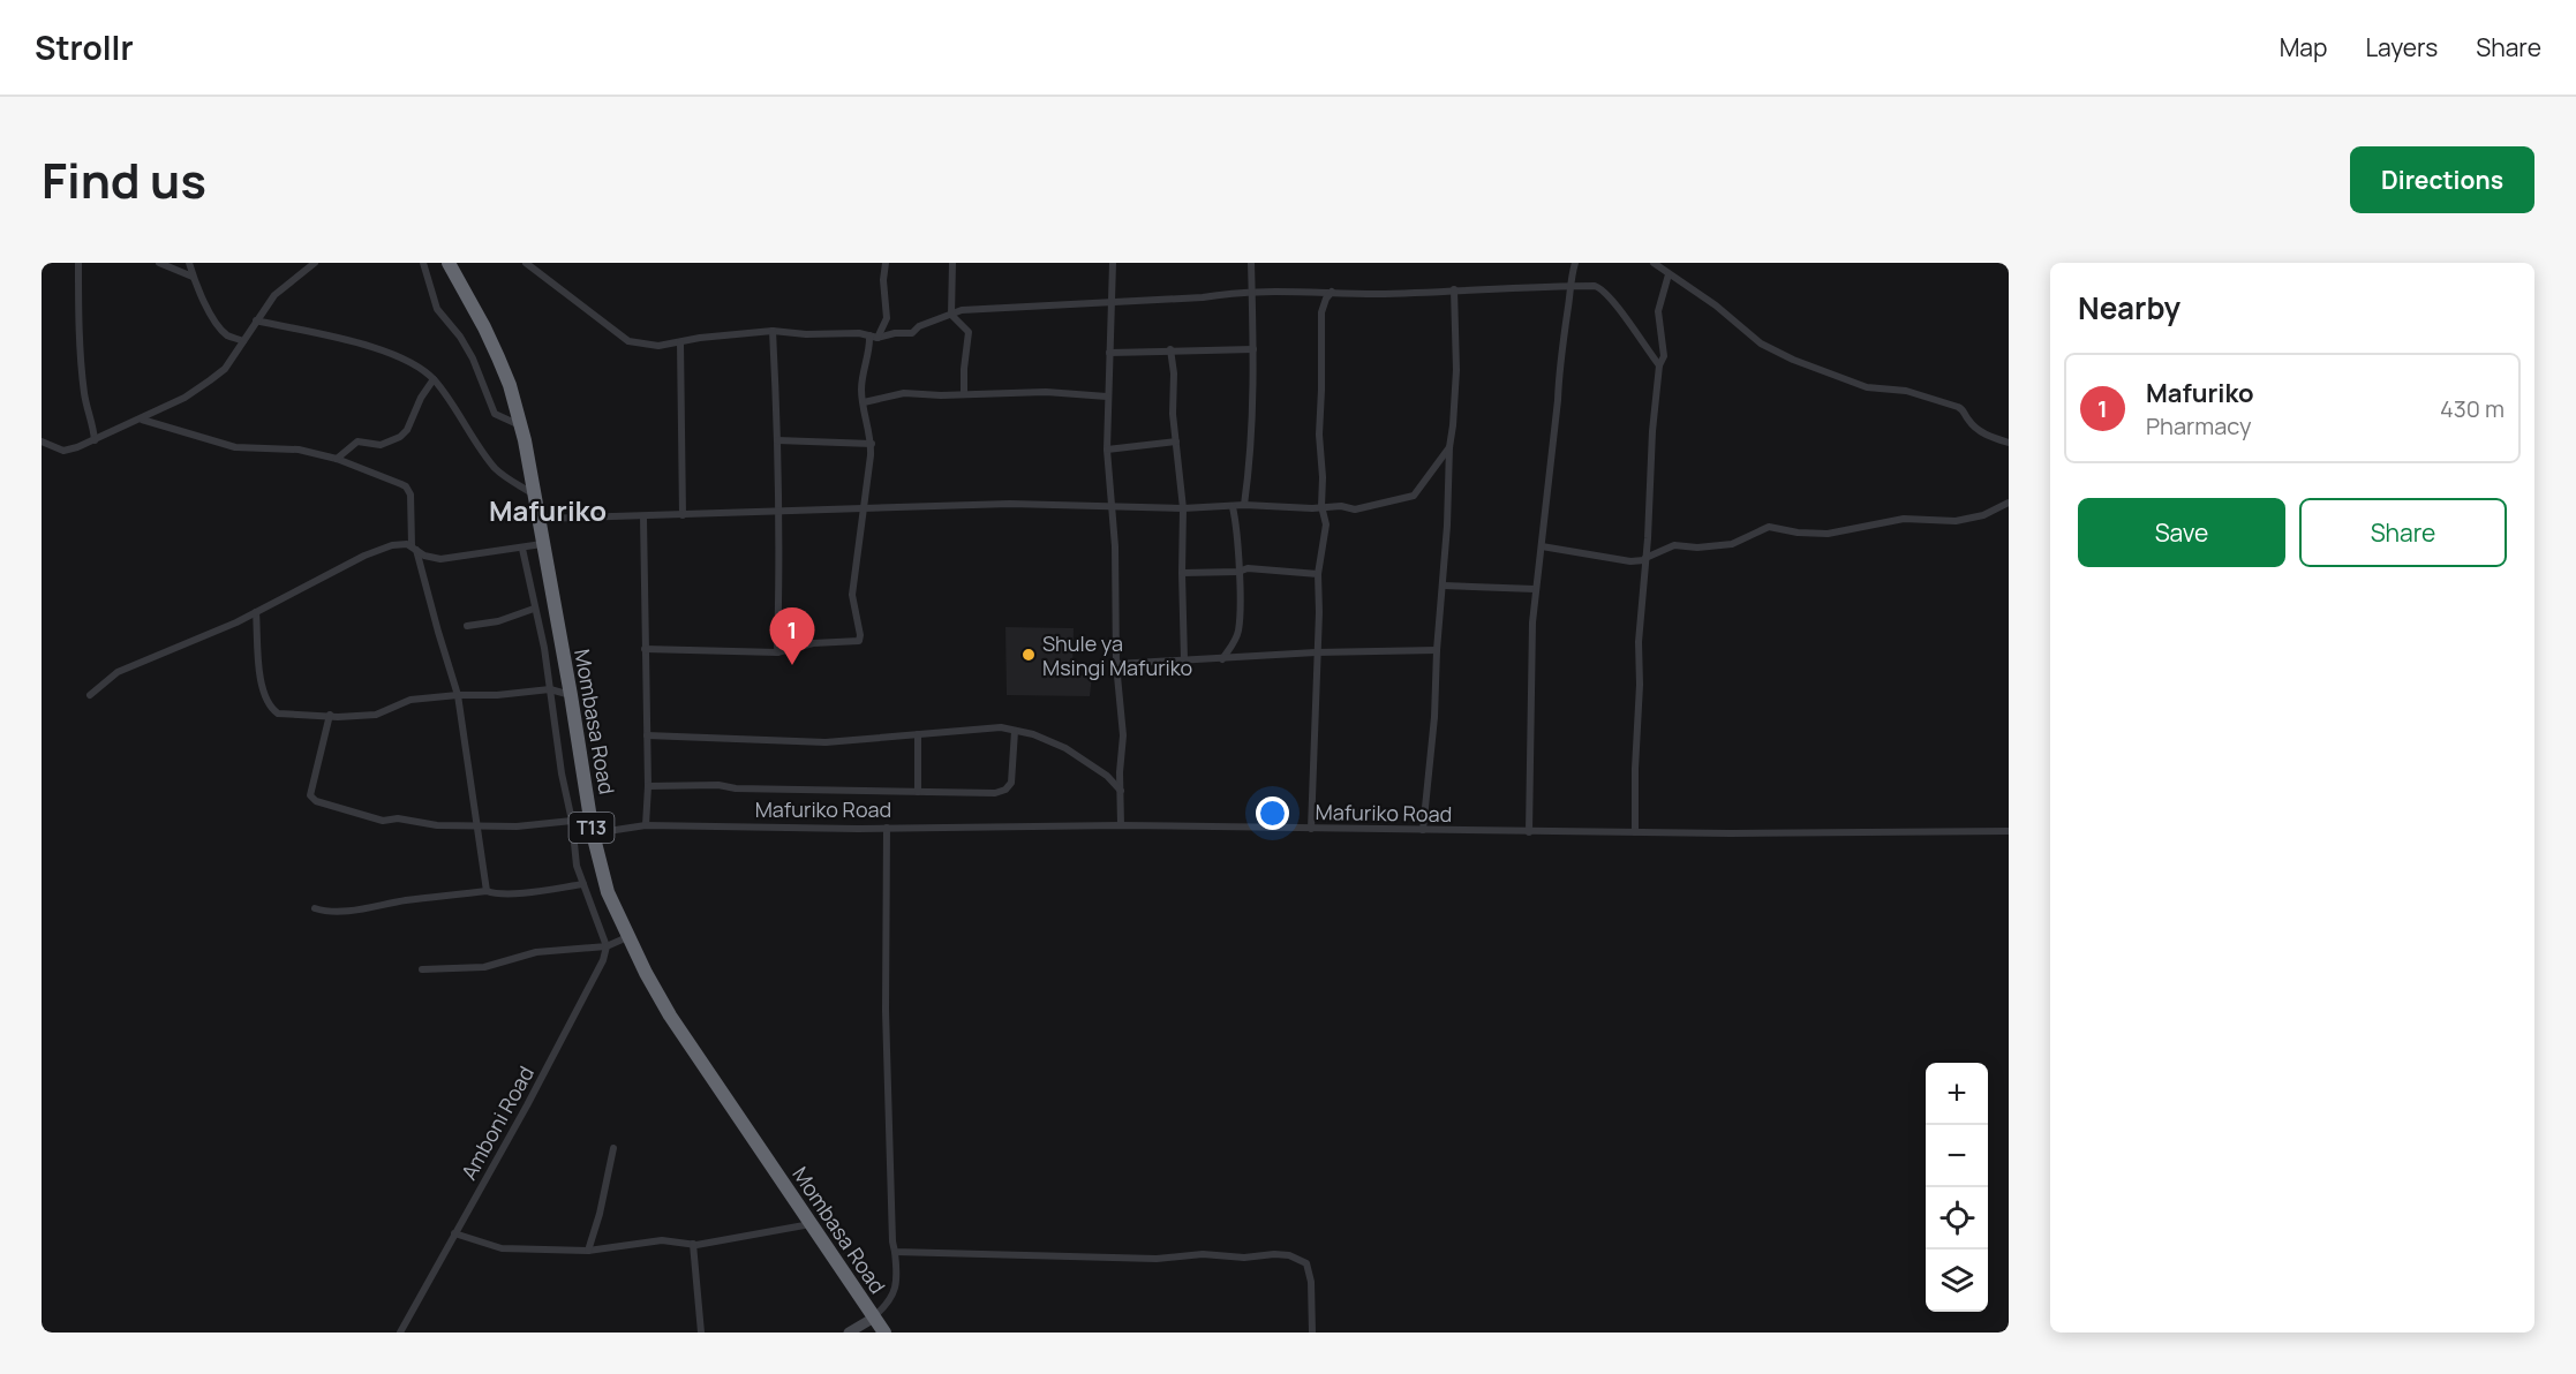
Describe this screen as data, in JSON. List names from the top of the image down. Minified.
{"streets":{"highway":["Mombasa Road","T13"],"street":["Mafuriko Road","Amboni Road"]},"crossings":[["Mombasa Road","Mafuriko Road"]],"districts":["Mafuriko"],"places":["Shule ya Msingi Mafuriko"],"page":{"header":"Strollr","nav":["Map","Layers","Share"],"title":"Find us","buttons":["Directions",["Save","Share"]],"heading":"Nearby","list":[{"mark":"1","name":"Mafuriko","note":"Pharmacy","value":"430 m"}],"pins":"1","map_buttons":["+","−"]}}
